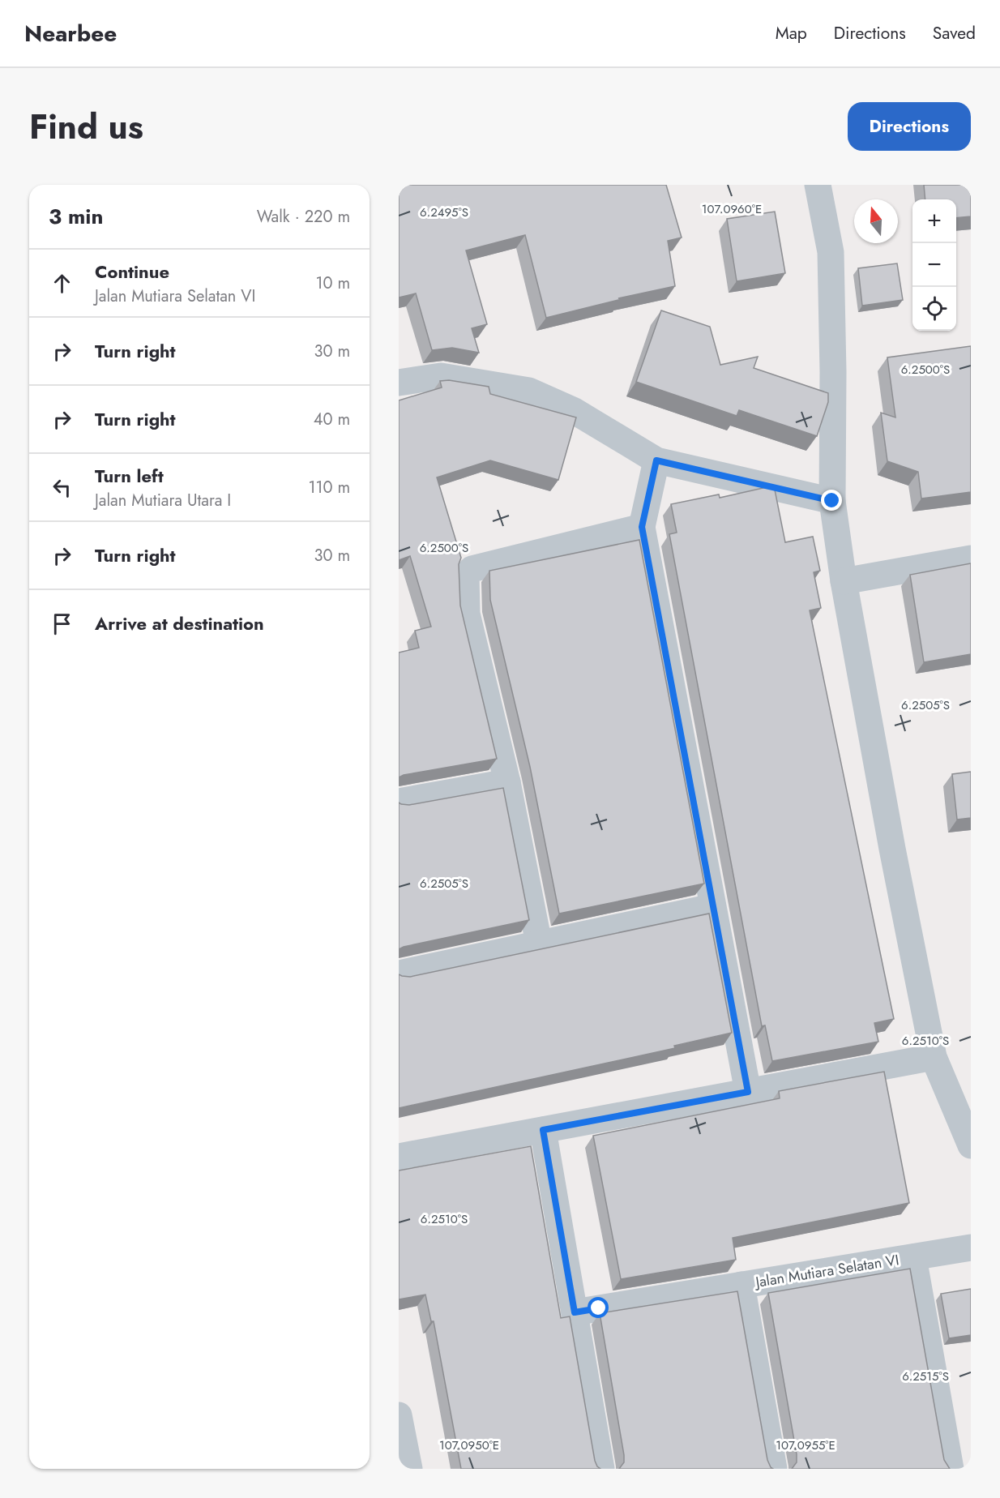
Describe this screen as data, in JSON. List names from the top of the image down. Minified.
{"streets":{"street":["Jalan Mutiara Selatan VI"]},"north":"top","page":{"header":"Nearbee","nav":["Map","Directions","Saved"],"title":"Find us","buttons":"Directions","heading":["3 min","Walk · 220 m"],"map_buttons":["+","−"],"list":[["Continue","Jalan Mutiara Selatan VI","10 m"],["Turn right","30 m"],["Turn right","40 m"],["Turn left","Jalan Mutiara Utara I","110 m"],["Turn right","30 m"],"Arrive at destination"]},"coordinates":["107.0960°E","6.2495°S","6.2500°S","6.2505°S","6.2510°S","6.2515°S","107.0950°E","107.0955°E"]}
